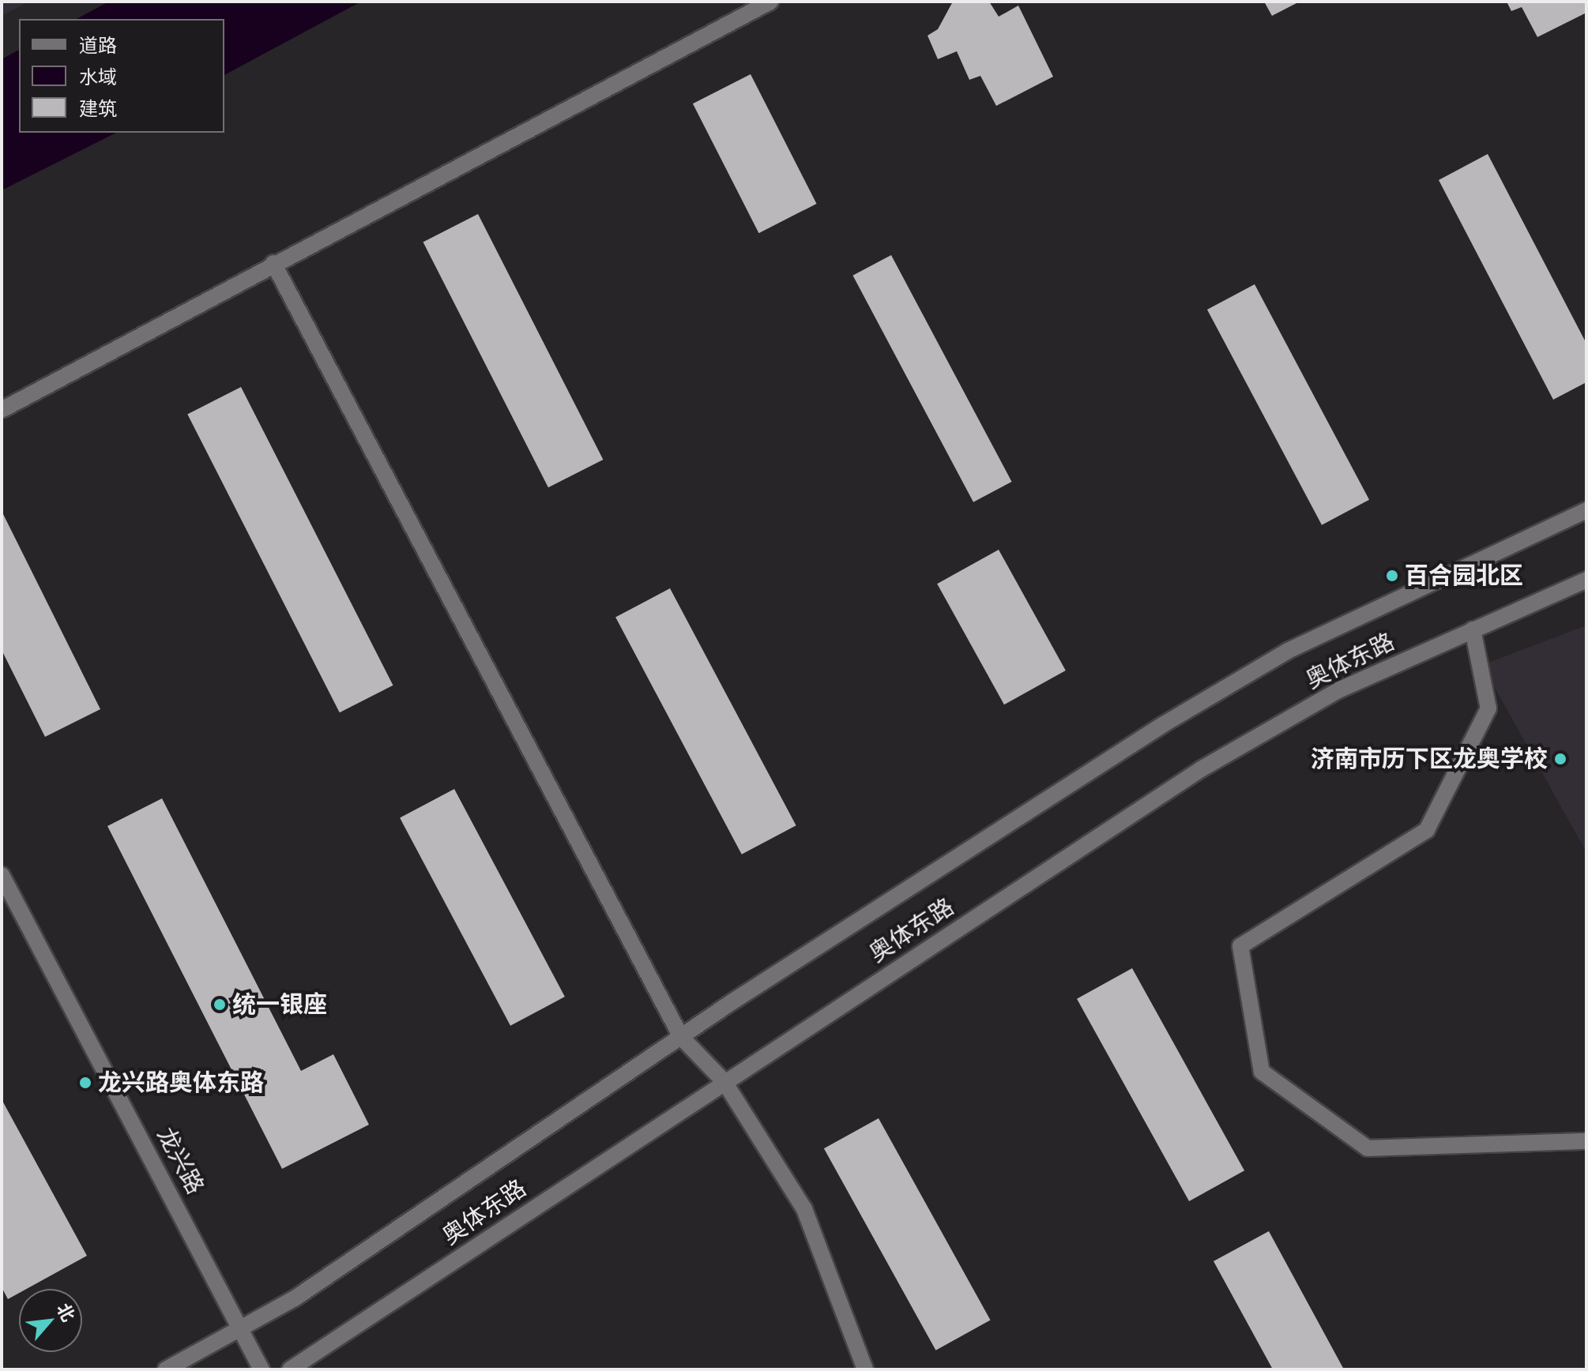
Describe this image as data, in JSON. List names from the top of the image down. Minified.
{"streets":{"street":["奥体东路","龙兴路"]},"places":["百合园北区","济南市历下区龙奥学校","统一银座","龙兴路奥体东路"],"legend":["道路","水域","建筑"],"north":"top right"}
